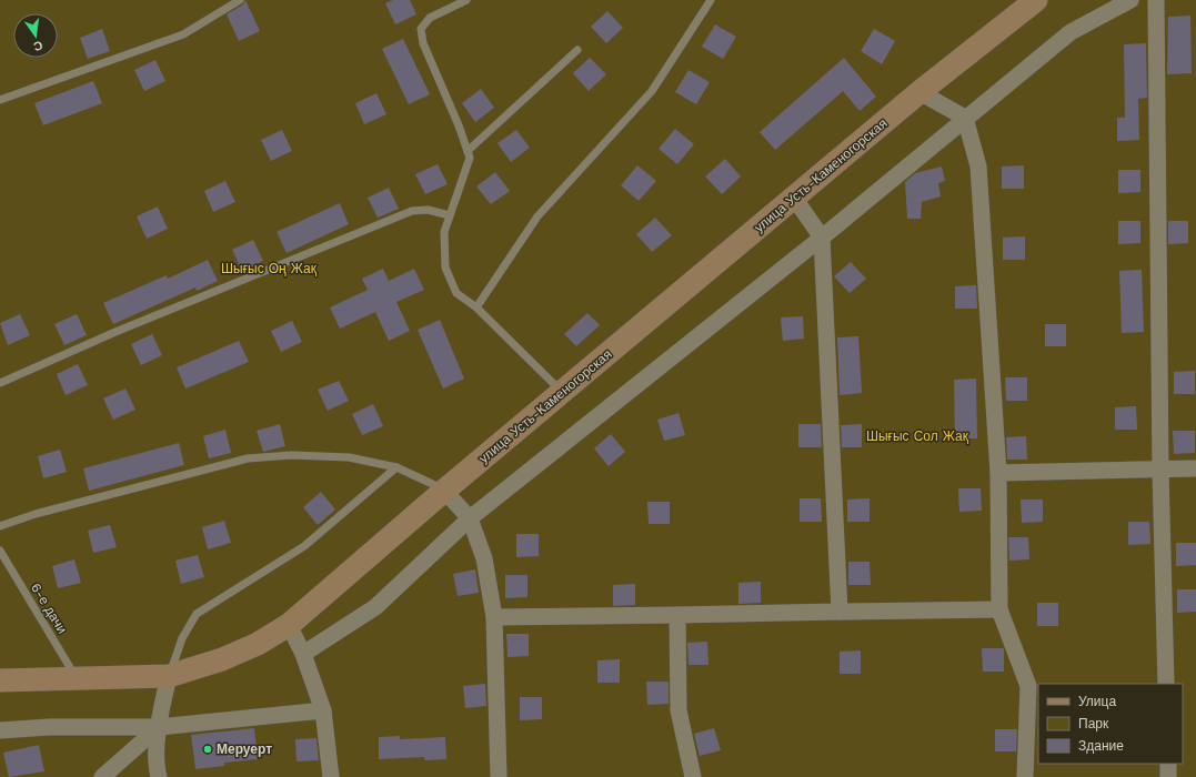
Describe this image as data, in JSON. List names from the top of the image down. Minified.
{"streets":{"street":["улица Усть-Каменогорская"],"lane":["6-е дачи"]},"crossings":[["улица Усть-Каменогорская","6-е дачи"]],"parks":["Шығыс Оң Жақ","Шығыс Сол Жақ"],"places":["Меруерт"],"legend":["Улица","Парк","Здание"],"north":"bottom"}
